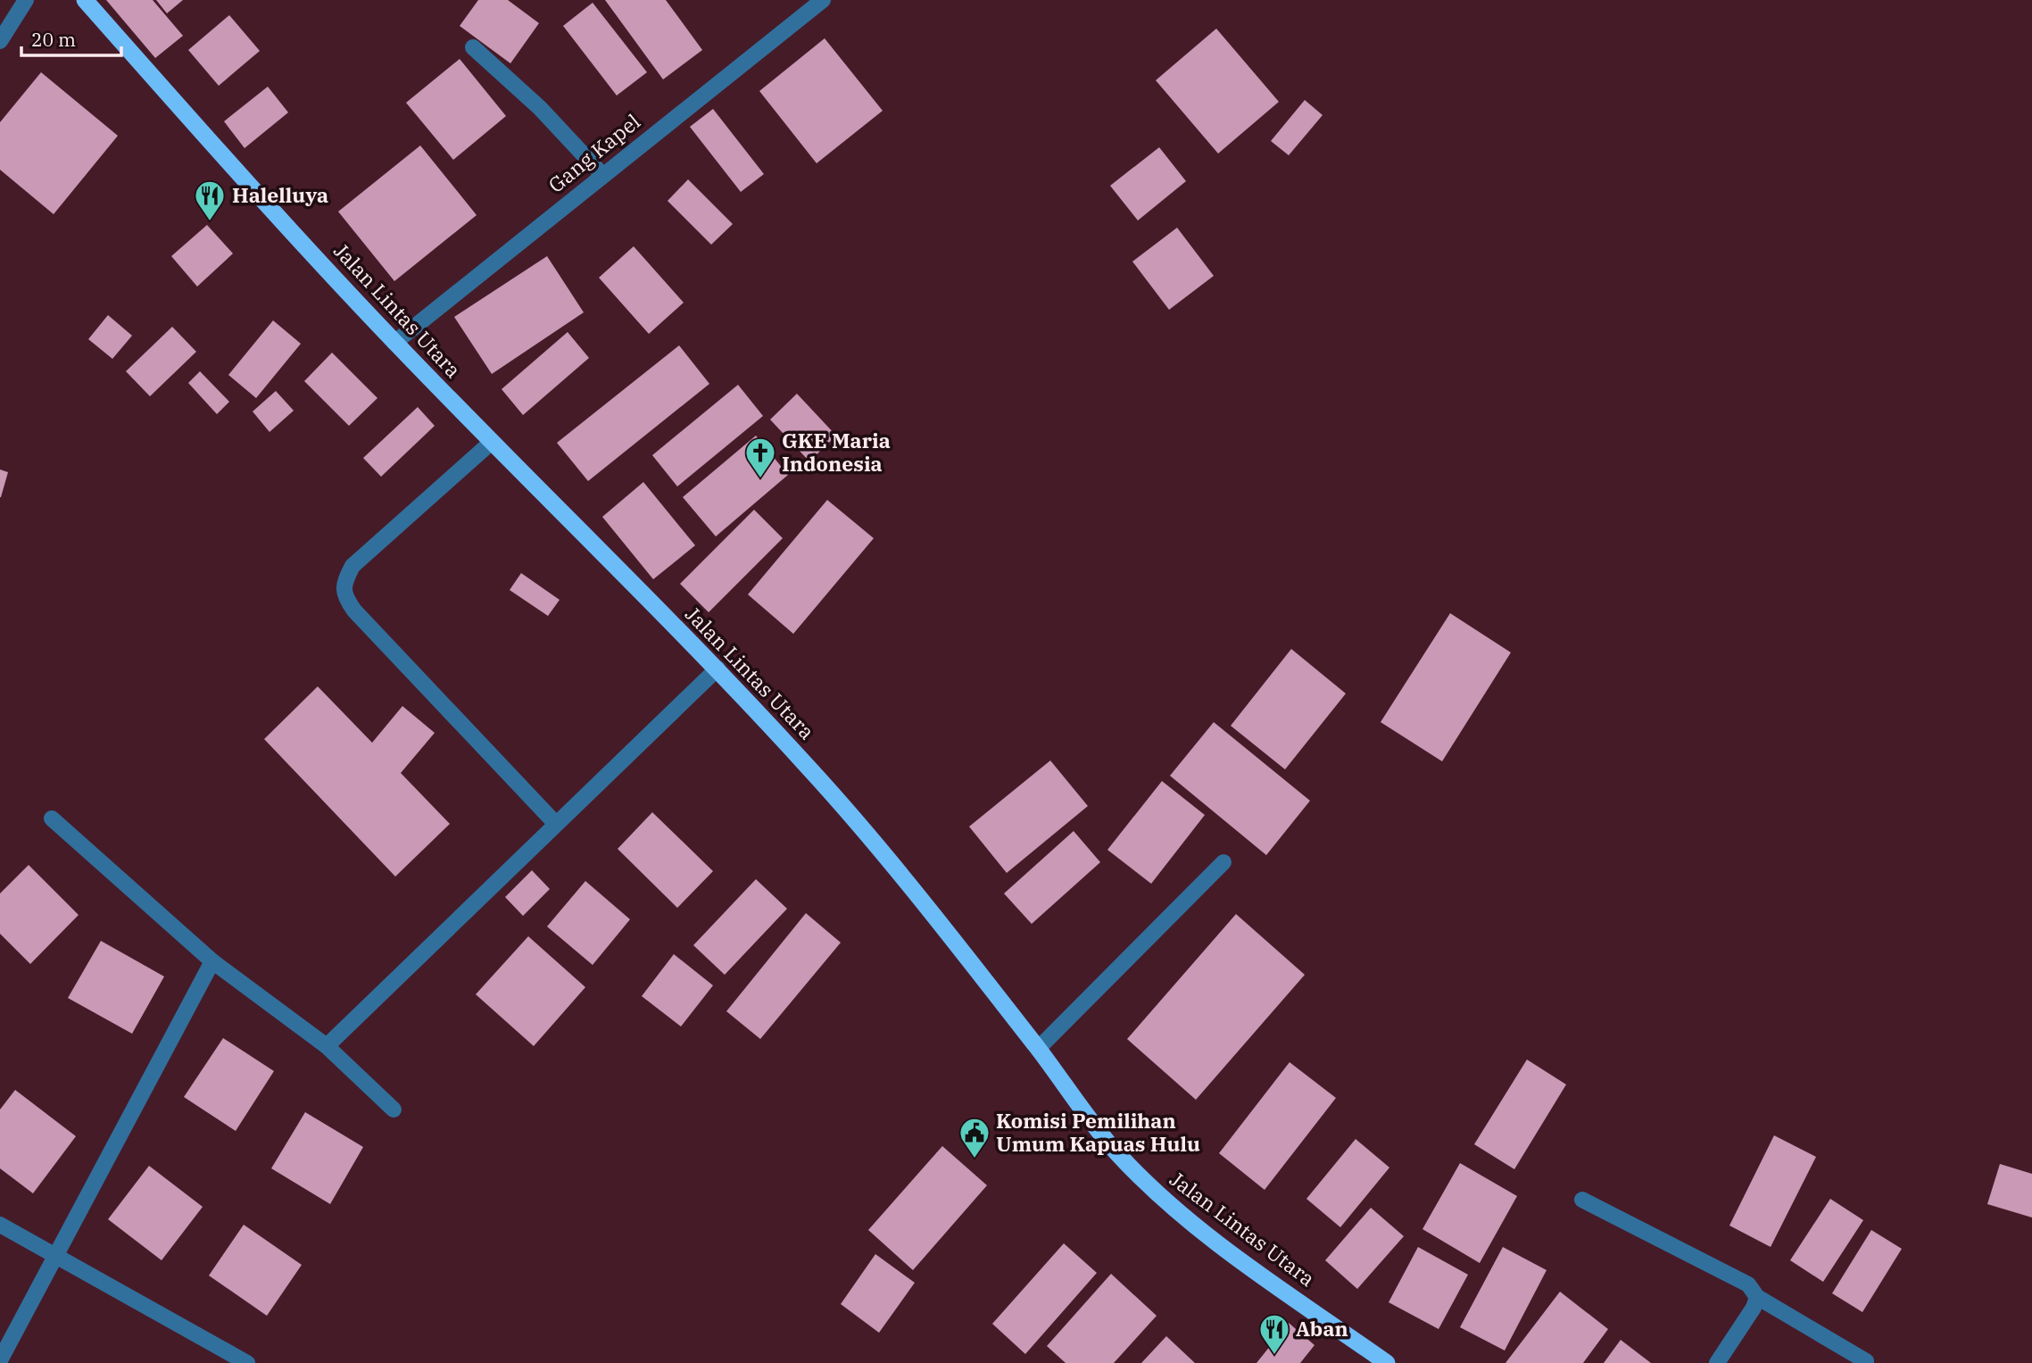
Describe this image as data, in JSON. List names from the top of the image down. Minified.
{"streets":{"highway":["Jalan Lintas Utara"],"street":["Gang Kapel"]},"crossings":[["Gang Kapel","Jalan Lintas Utara"]],"places":{"restaurant":["Halelluya","Aban"],"church":["GKE Maria Indonesia"],"public building":["Komisi Pemilihan Umum Kapuas Hulu"]},"scale_bar":"20 m"}
